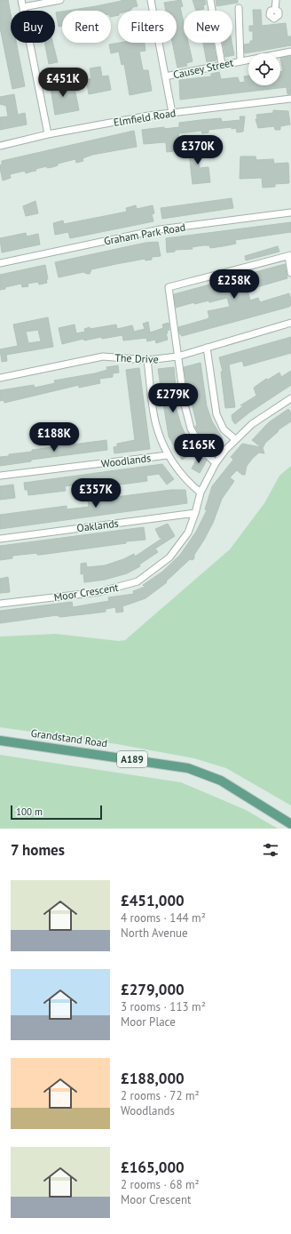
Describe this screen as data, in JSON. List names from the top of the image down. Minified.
{"streets":{"main road":["Grandstand Road","A189"],"street":["Causey Street","Elmfield Road","Graham Park Road","The Drive","Woodlands","Oaklands","Moor Crescent"]},"crossings":[["Oaklands","Moor Crescent"]],"scale_bar":"100 m","page":{"chip":["Buy","Rent","Filters","New"],"price":["£451K","£370K","£258K","£279K","£188K","£165K","£357K"],"scale":"100 m","heading":"7 homes","list":[{"name":"£451,000","note":"4 rooms · 144 m² · North Avenue"},{"name":"£279,000","note":"3 rooms · 113 m² · Moor Place"},{"name":"£188,000","note":"2 rooms · 72 m² · Woodlands"},{"name":"£165,000","note":"2 rooms · 68 m² · Moor Crescent"}]}}
